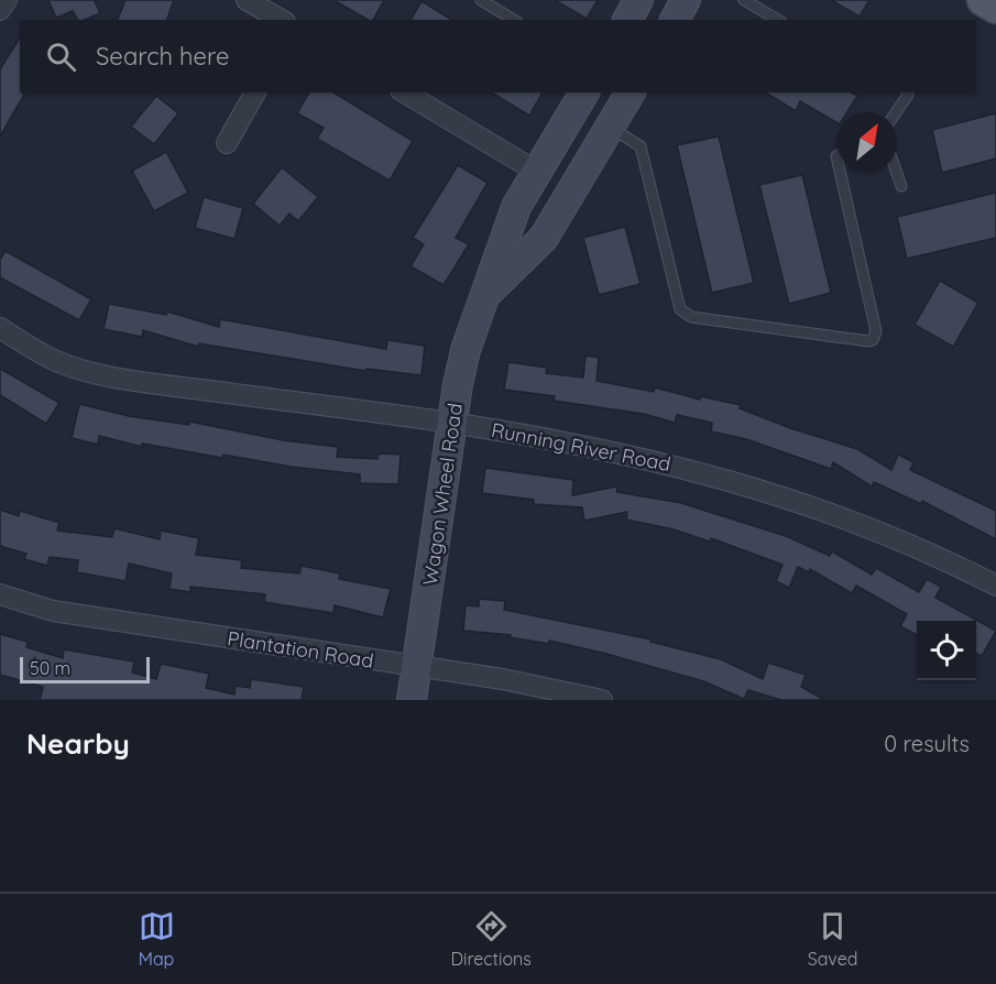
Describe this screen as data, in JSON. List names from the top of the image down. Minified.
{"streets":{"street":["Running River Road","Wagon Wheel Road","Plantation Road"]},"crossings":[["Running River Road","Wagon Wheel Road"],["Wagon Wheel Road","Plantation Road"]],"scale_bar":"50 m","north":"top right","page":{"search":"Search here","scale":"50 m","heading":["Nearby","0 results"],"nav":["Map","Directions","Saved"]}}
